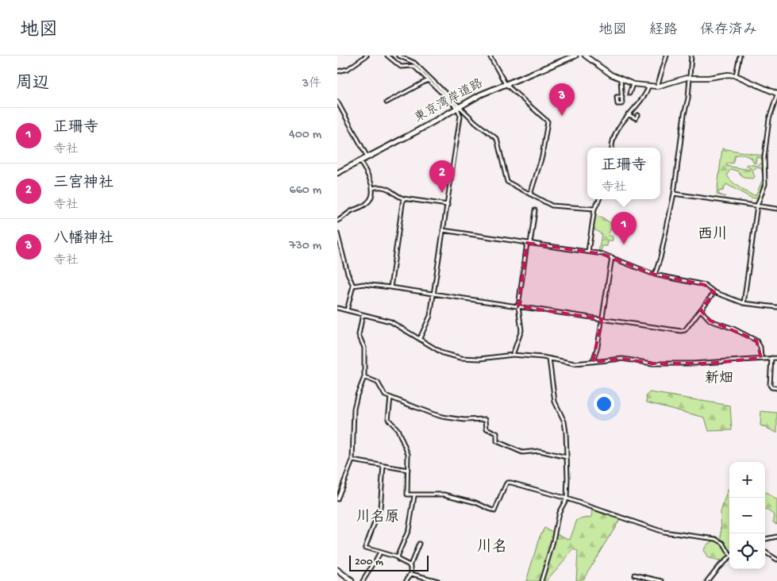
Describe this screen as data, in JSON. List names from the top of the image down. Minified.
{"streets":{"highway":["東京湾岸道路"]},"districts":["西川","新畑","川名原","川名"],"scale_bar":"200 m","page":{"header":"地図","nav":["地図","経路","保存済み"],"heading":["周辺","3件"],"pins":["3","2","1"],"list":[{"mark":"1","name":"正珊寺","note":"寺社","value":"400 m"},{"mark":"2","name":"三宮神社","note":"寺社","value":"660 m"},{"mark":"3","name":"八幡神社","note":"寺社","value":"730 m"}],"popup":["正珊寺","寺社"],"map_buttons":["+","−"],"scale":"200 m"}}
